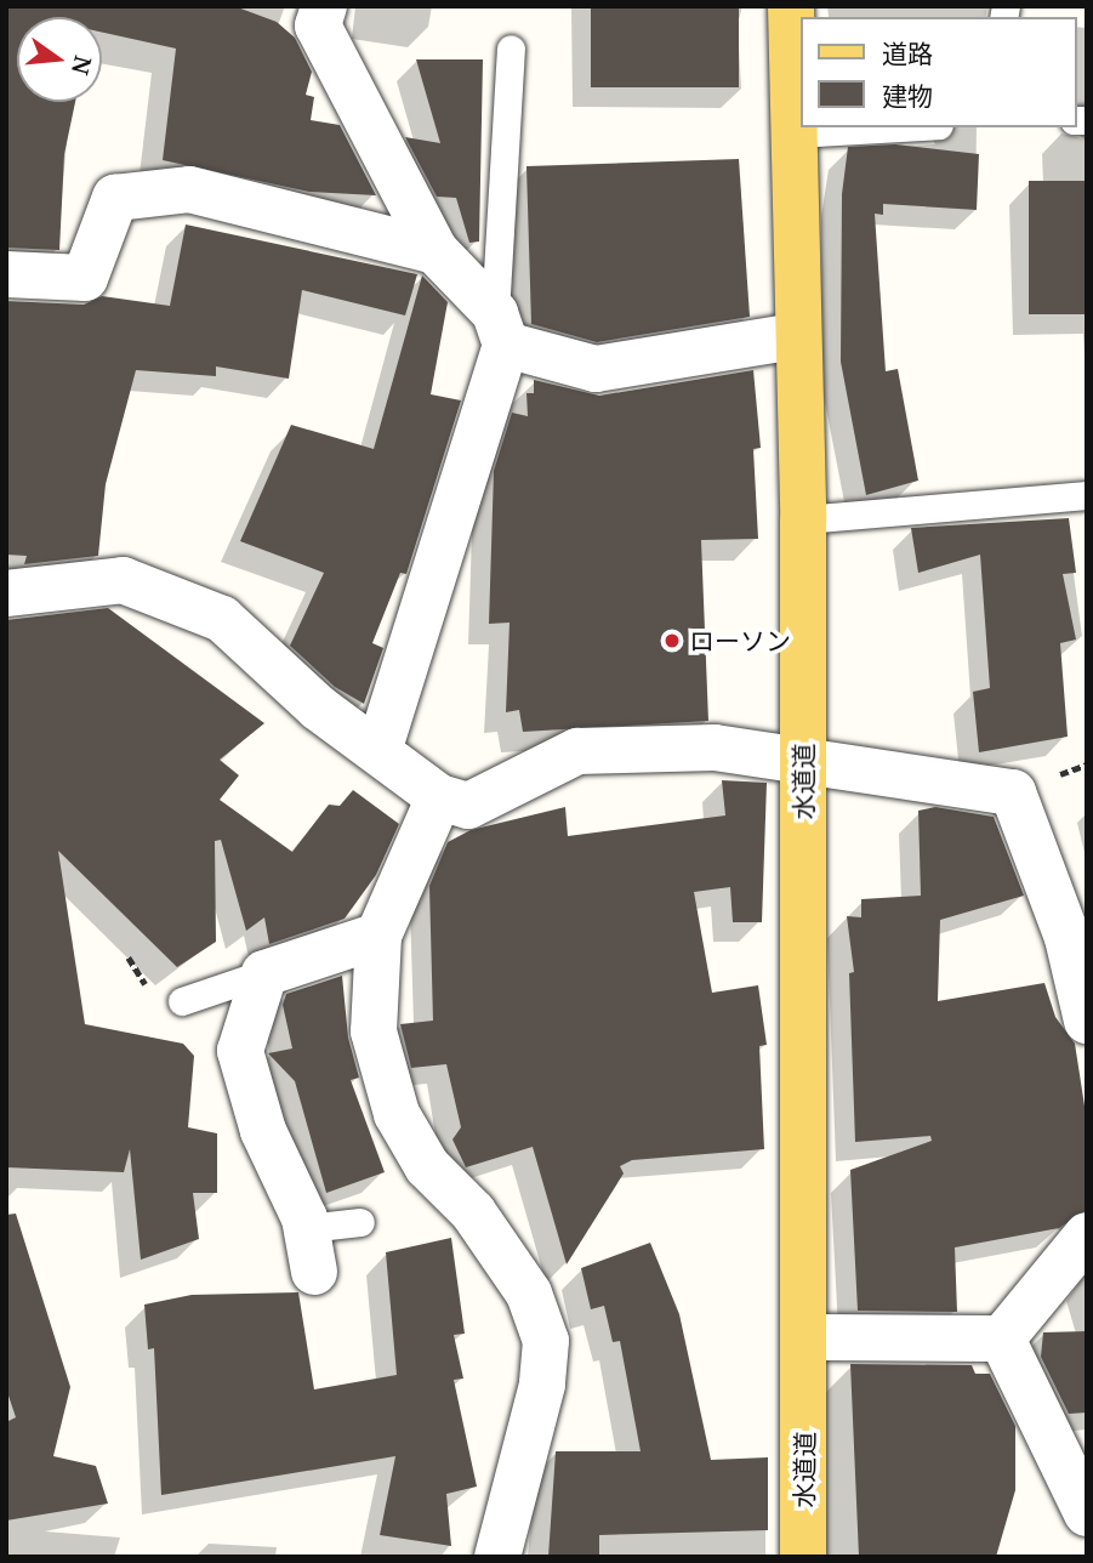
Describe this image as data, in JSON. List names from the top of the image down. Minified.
{"streets":{"main road":["水道道"]},"places":["ローソン"],"legend":["道路","建物"],"north":"right"}
